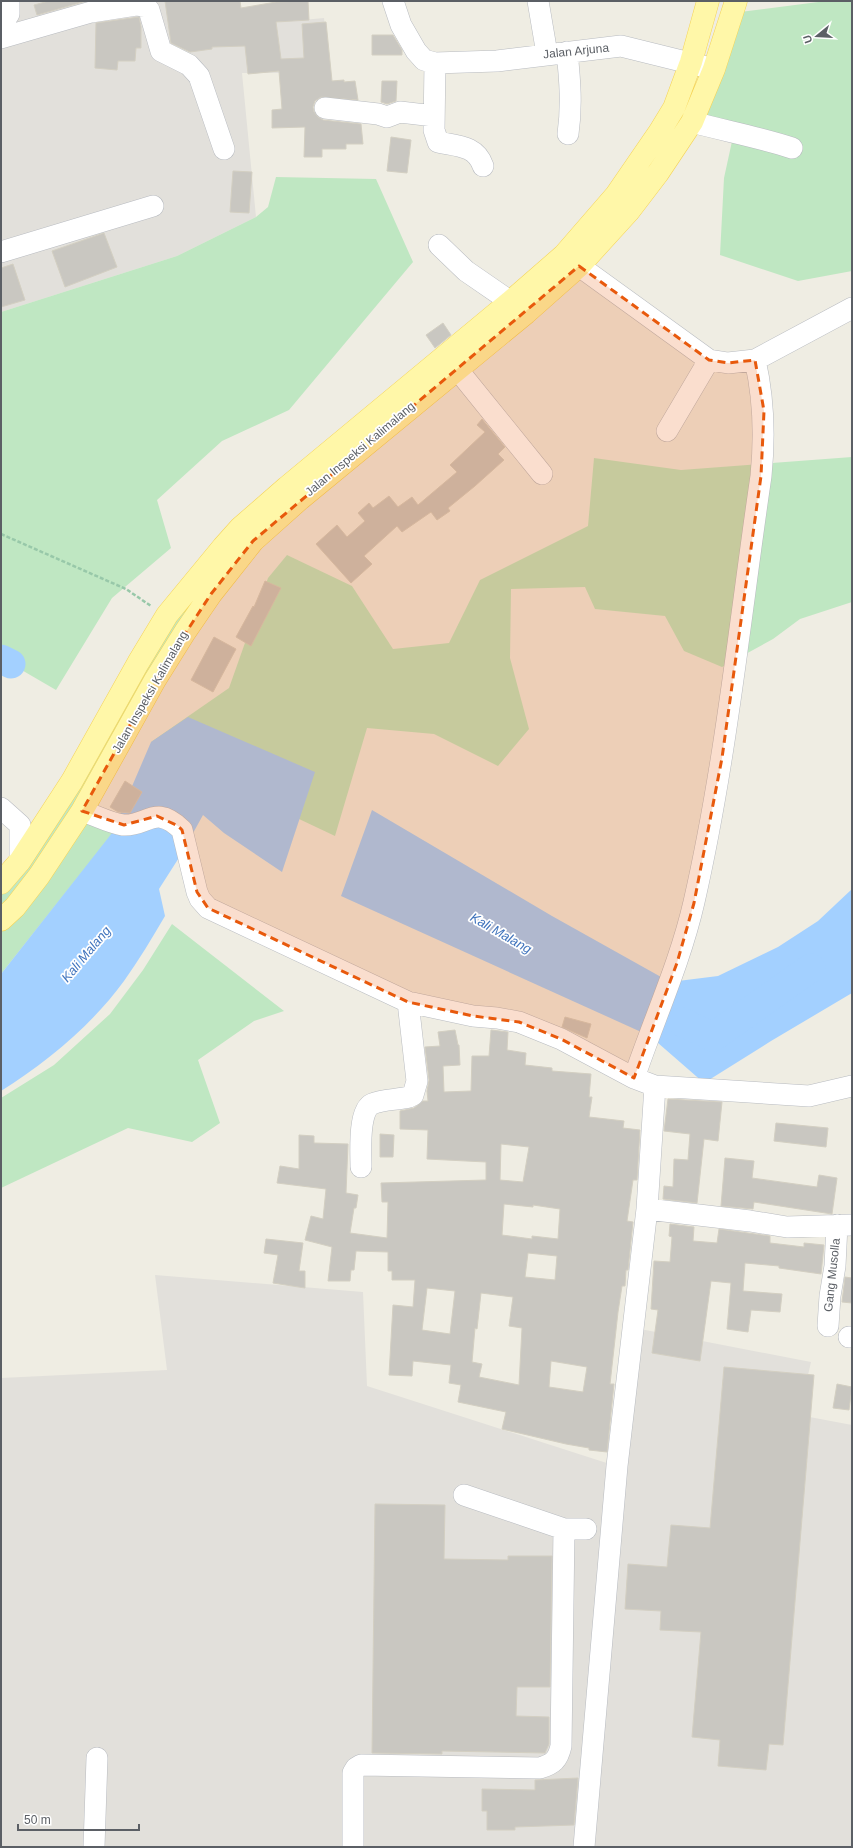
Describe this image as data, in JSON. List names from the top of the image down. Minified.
{"streets":{"main road":["Jalan Inspeksi Kalimalang"],"street":["Jalan Arjuna","Gang Musolla"]},"crossings":[["Jalan Arjuna","Jalan Inspeksi Kalimalang"]],"water":["Kali Malang"],"scale_bar":"50 m","north":"left"}
